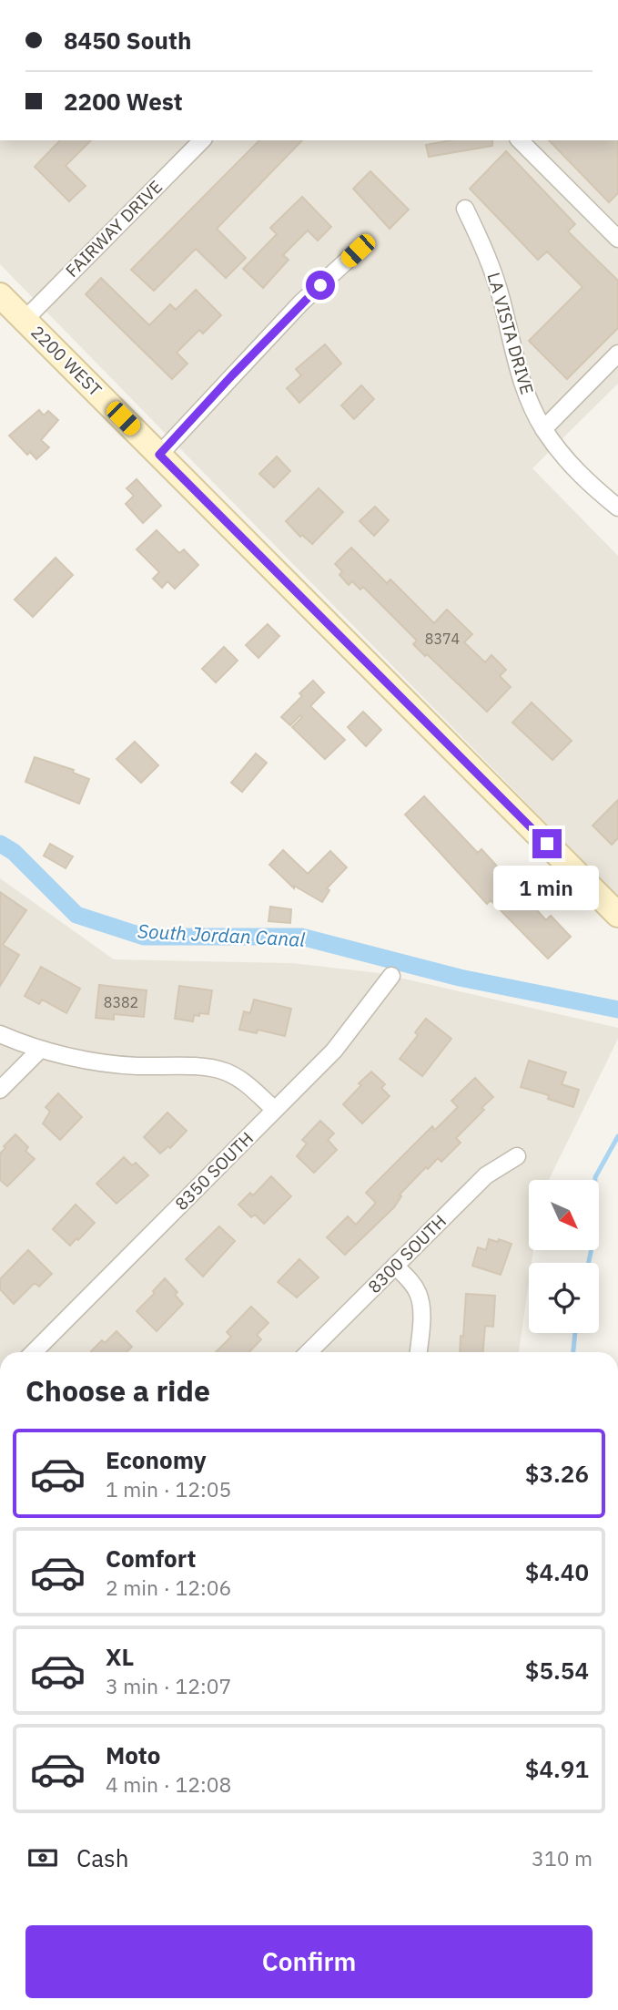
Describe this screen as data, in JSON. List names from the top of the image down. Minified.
{"streets":{"street":["FAIRWAY DRIVE","LA VISTA DRIVE","2200 WEST","8350 SOUTH","8300 SOUTH"]},"crossings":[["FAIRWAY DRIVE","2200 WEST"]],"water":["South Jordan Canal"],"house_numbers":["8374","8382"],"north":"bottom right","page":{"banner":["8450 South","2200 West"],"bubble":"1 min","heading":"Choose a ride","list":[{"name":"Economy","note":"1 min · 12:05","value":"$3.26"},{"name":"Comfort","note":"2 min · 12:06","value":"$4.40"},{"name":"XL","note":"3 min · 12:07","value":"$5.54"},{"name":"Moto","note":"4 min · 12:08","value":"$4.91"}],"pay":["Cash","310 m"],"buttons":"Confirm"}}
